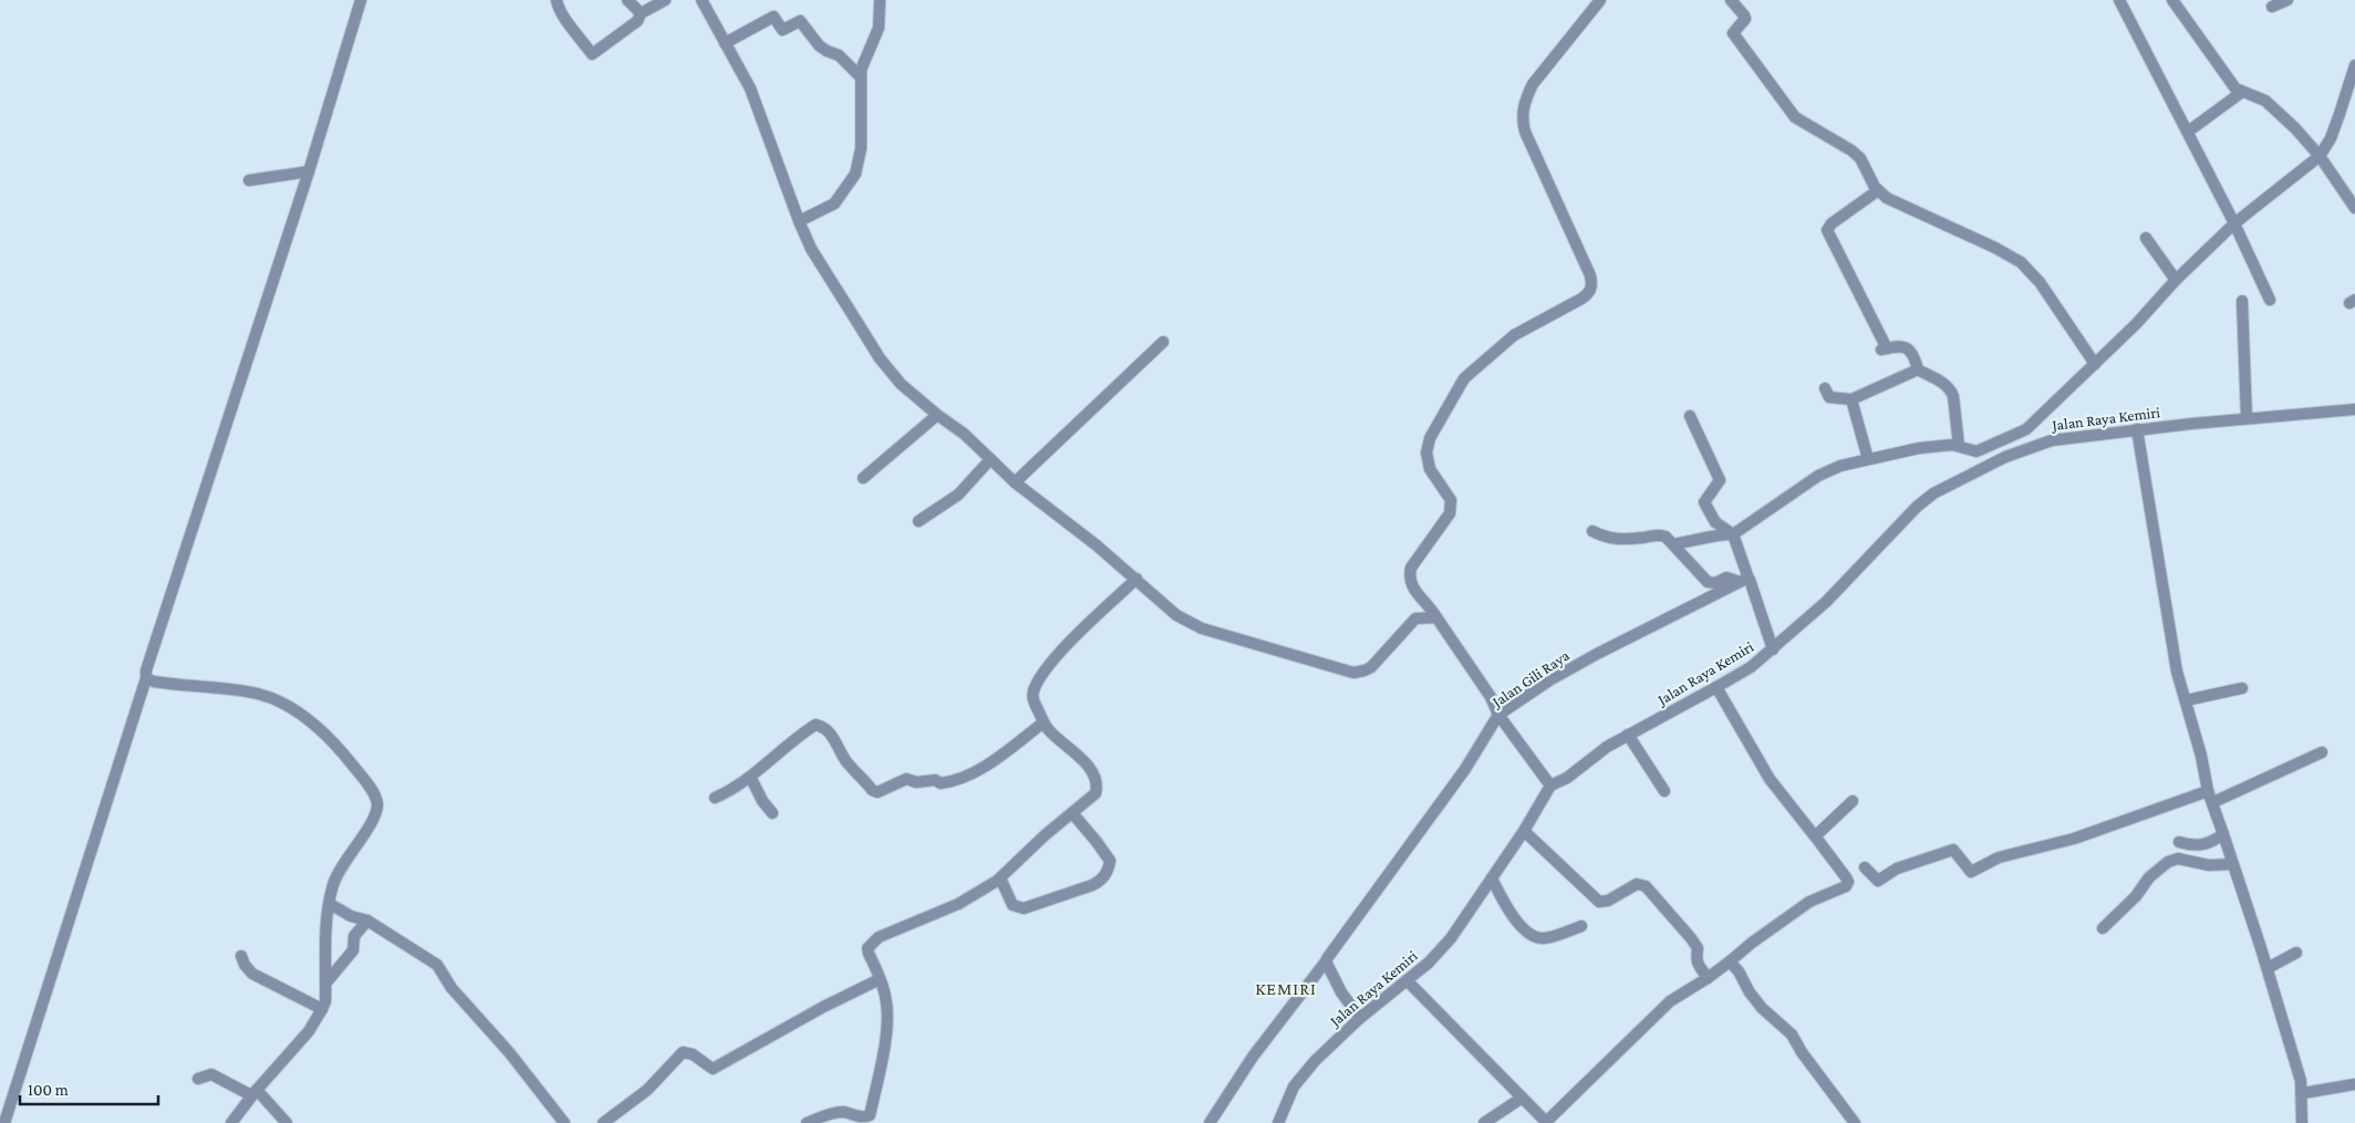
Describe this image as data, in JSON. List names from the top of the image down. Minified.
{"streets":{"street":["Jalan Raya Kemiri","Jalan Gili Raya"]},"districts":["KEMIRI"],"scale_bar":"100 m"}
